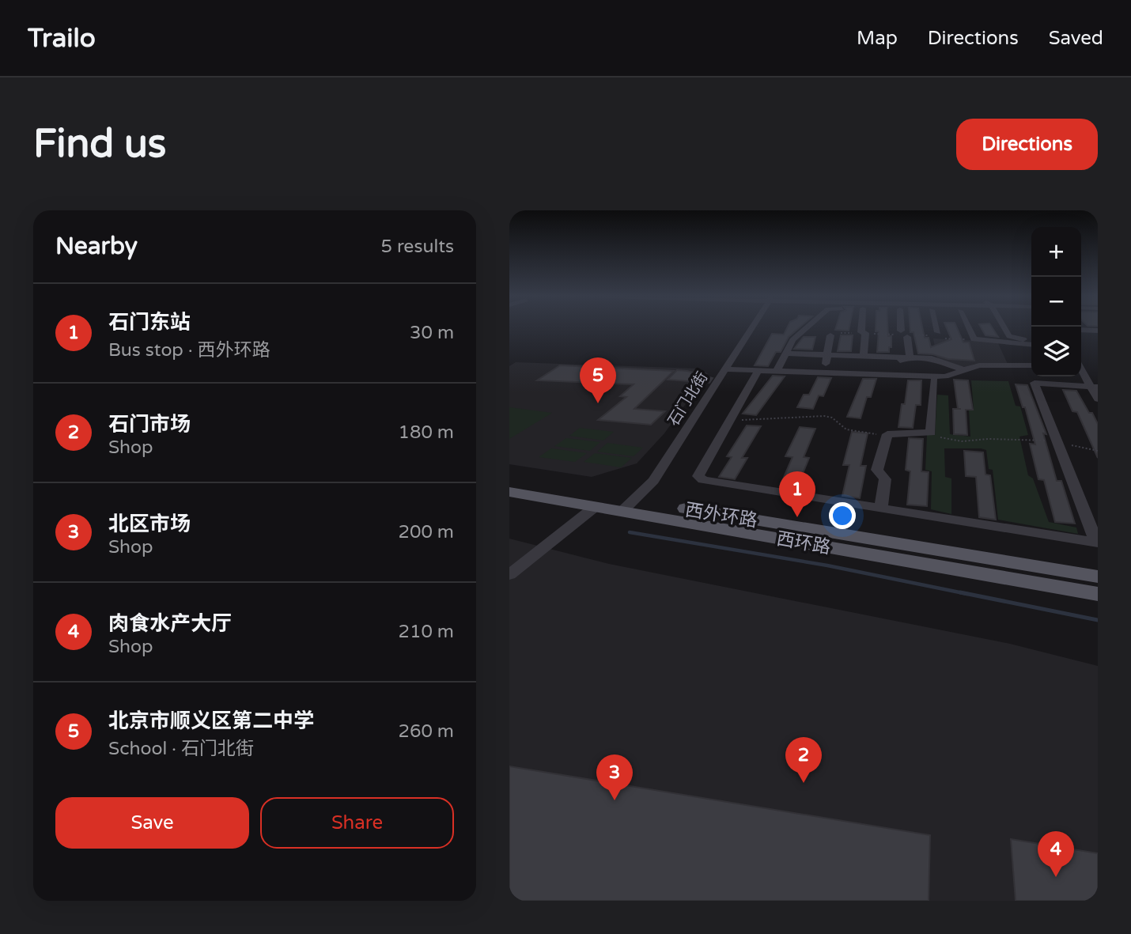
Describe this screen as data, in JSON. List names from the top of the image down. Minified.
{"streets":{"main road":["西外环路","西环路"],"street":["石门北街"]},"crossings":[["石门北街","西外环路"],["石门北街","西环路"],["西外环路","西环路"]],"page":{"header":"Trailo","nav":["Map","Directions","Saved"],"buttons":["Directions",["Save","Share"]],"title":"Find us","heading":["Nearby","5 results"],"map_buttons":["+","−"],"list":[{"mark":"1","name":"石门东站","note":"Bus stop · 西外环路","value":"30 m"},{"mark":"2","name":"石门市场","note":"Shop","value":"180 m"},{"mark":"3","name":"北区市场","note":"Shop","value":"200 m"},{"mark":"4","name":"肉食水产大厅","note":"Shop","value":"210 m"},{"mark":"5","name":"北京市顺义区第二中学","note":"School · 石门北街","value":"260 m"}],"pins":["5","1","2","3","4"]}}
